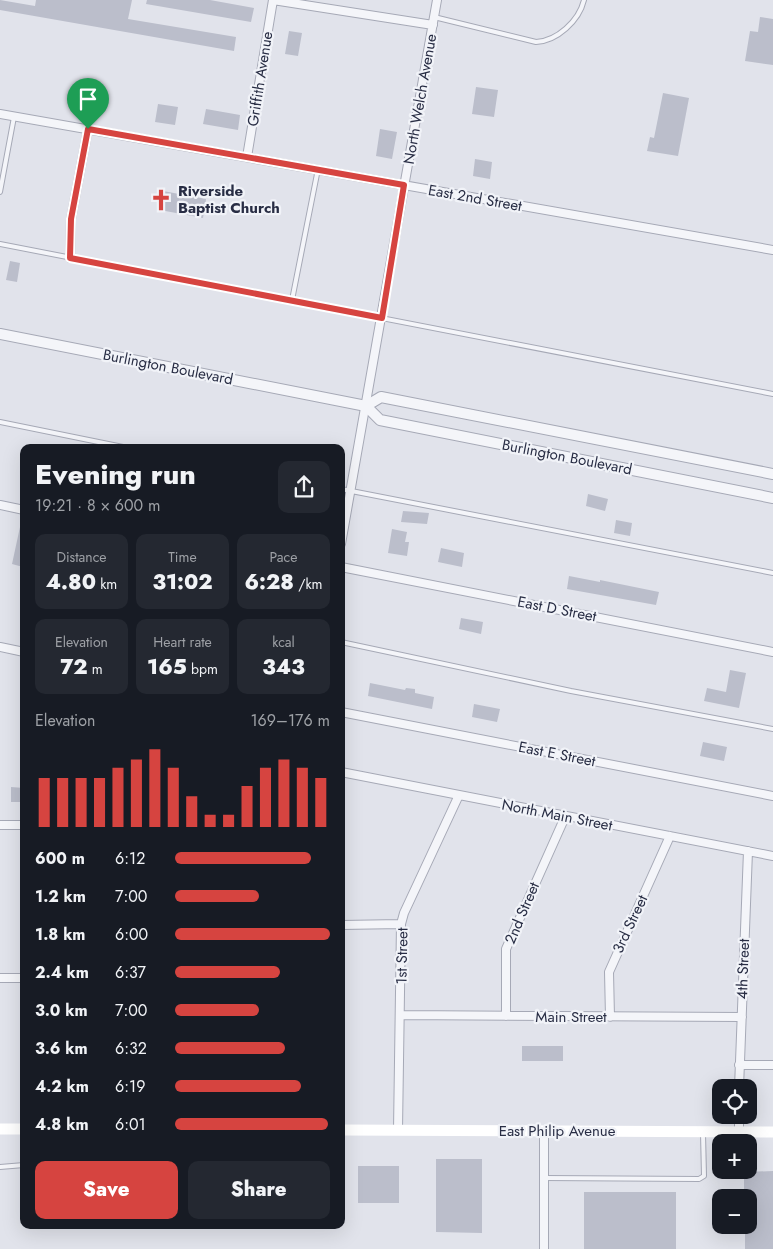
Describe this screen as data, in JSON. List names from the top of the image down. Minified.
{"streets":{"main road":["East Philip Avenue"],"street":["Griffith Avenue","North Welch Avenue","East 2nd Street","Burlington Boulevard","East D Street","East E Street","North Main Street","2nd Street","3rd Street","1st Street","4th Street","Main Street"]},"crossings":[["Griffith Avenue","East 2nd Street"],["North Welch Avenue","East 2nd Street"],["North Welch Avenue","Burlington Boulevard"],["North Main Street","2nd Street"],["North Main Street","3rd Street"],["North Main Street","1st Street"],["North Main Street","4th Street"],["2nd Street","Main Street"],["3rd Street","Main Street"],["1st Street","Main Street"],["1st Street","East Philip Avenue"],["4th Street","Main Street"]],"places":{"church":["Riverside Baptist Church"]},"page":{"heading":["Evening run","19:21 · 8 × 600 m"],"stats":[["Distance","4.80 km"],["Time","31:02"],["Pace","6:28 /km"],["Elevation","72 m"],["Heart rate","165 bpm"],["kcal","343"]],"chart":["Elevation","169–176 m"],"list":[{"name":"600 m","note":"6:12"},{"name":"1.2 km","note":"7:00"},{"name":"1.8 km","note":"6:00"},{"name":"2.4 km","note":"6:37"},{"name":"3.0 km","note":"7:00"},{"name":"3.6 km","note":"6:32"},{"name":"4.2 km","note":"6:19"},{"name":"4.8 km","note":"6:01"}],"map_buttons":["+","−"],"buttons":["Save","Share"]}}
